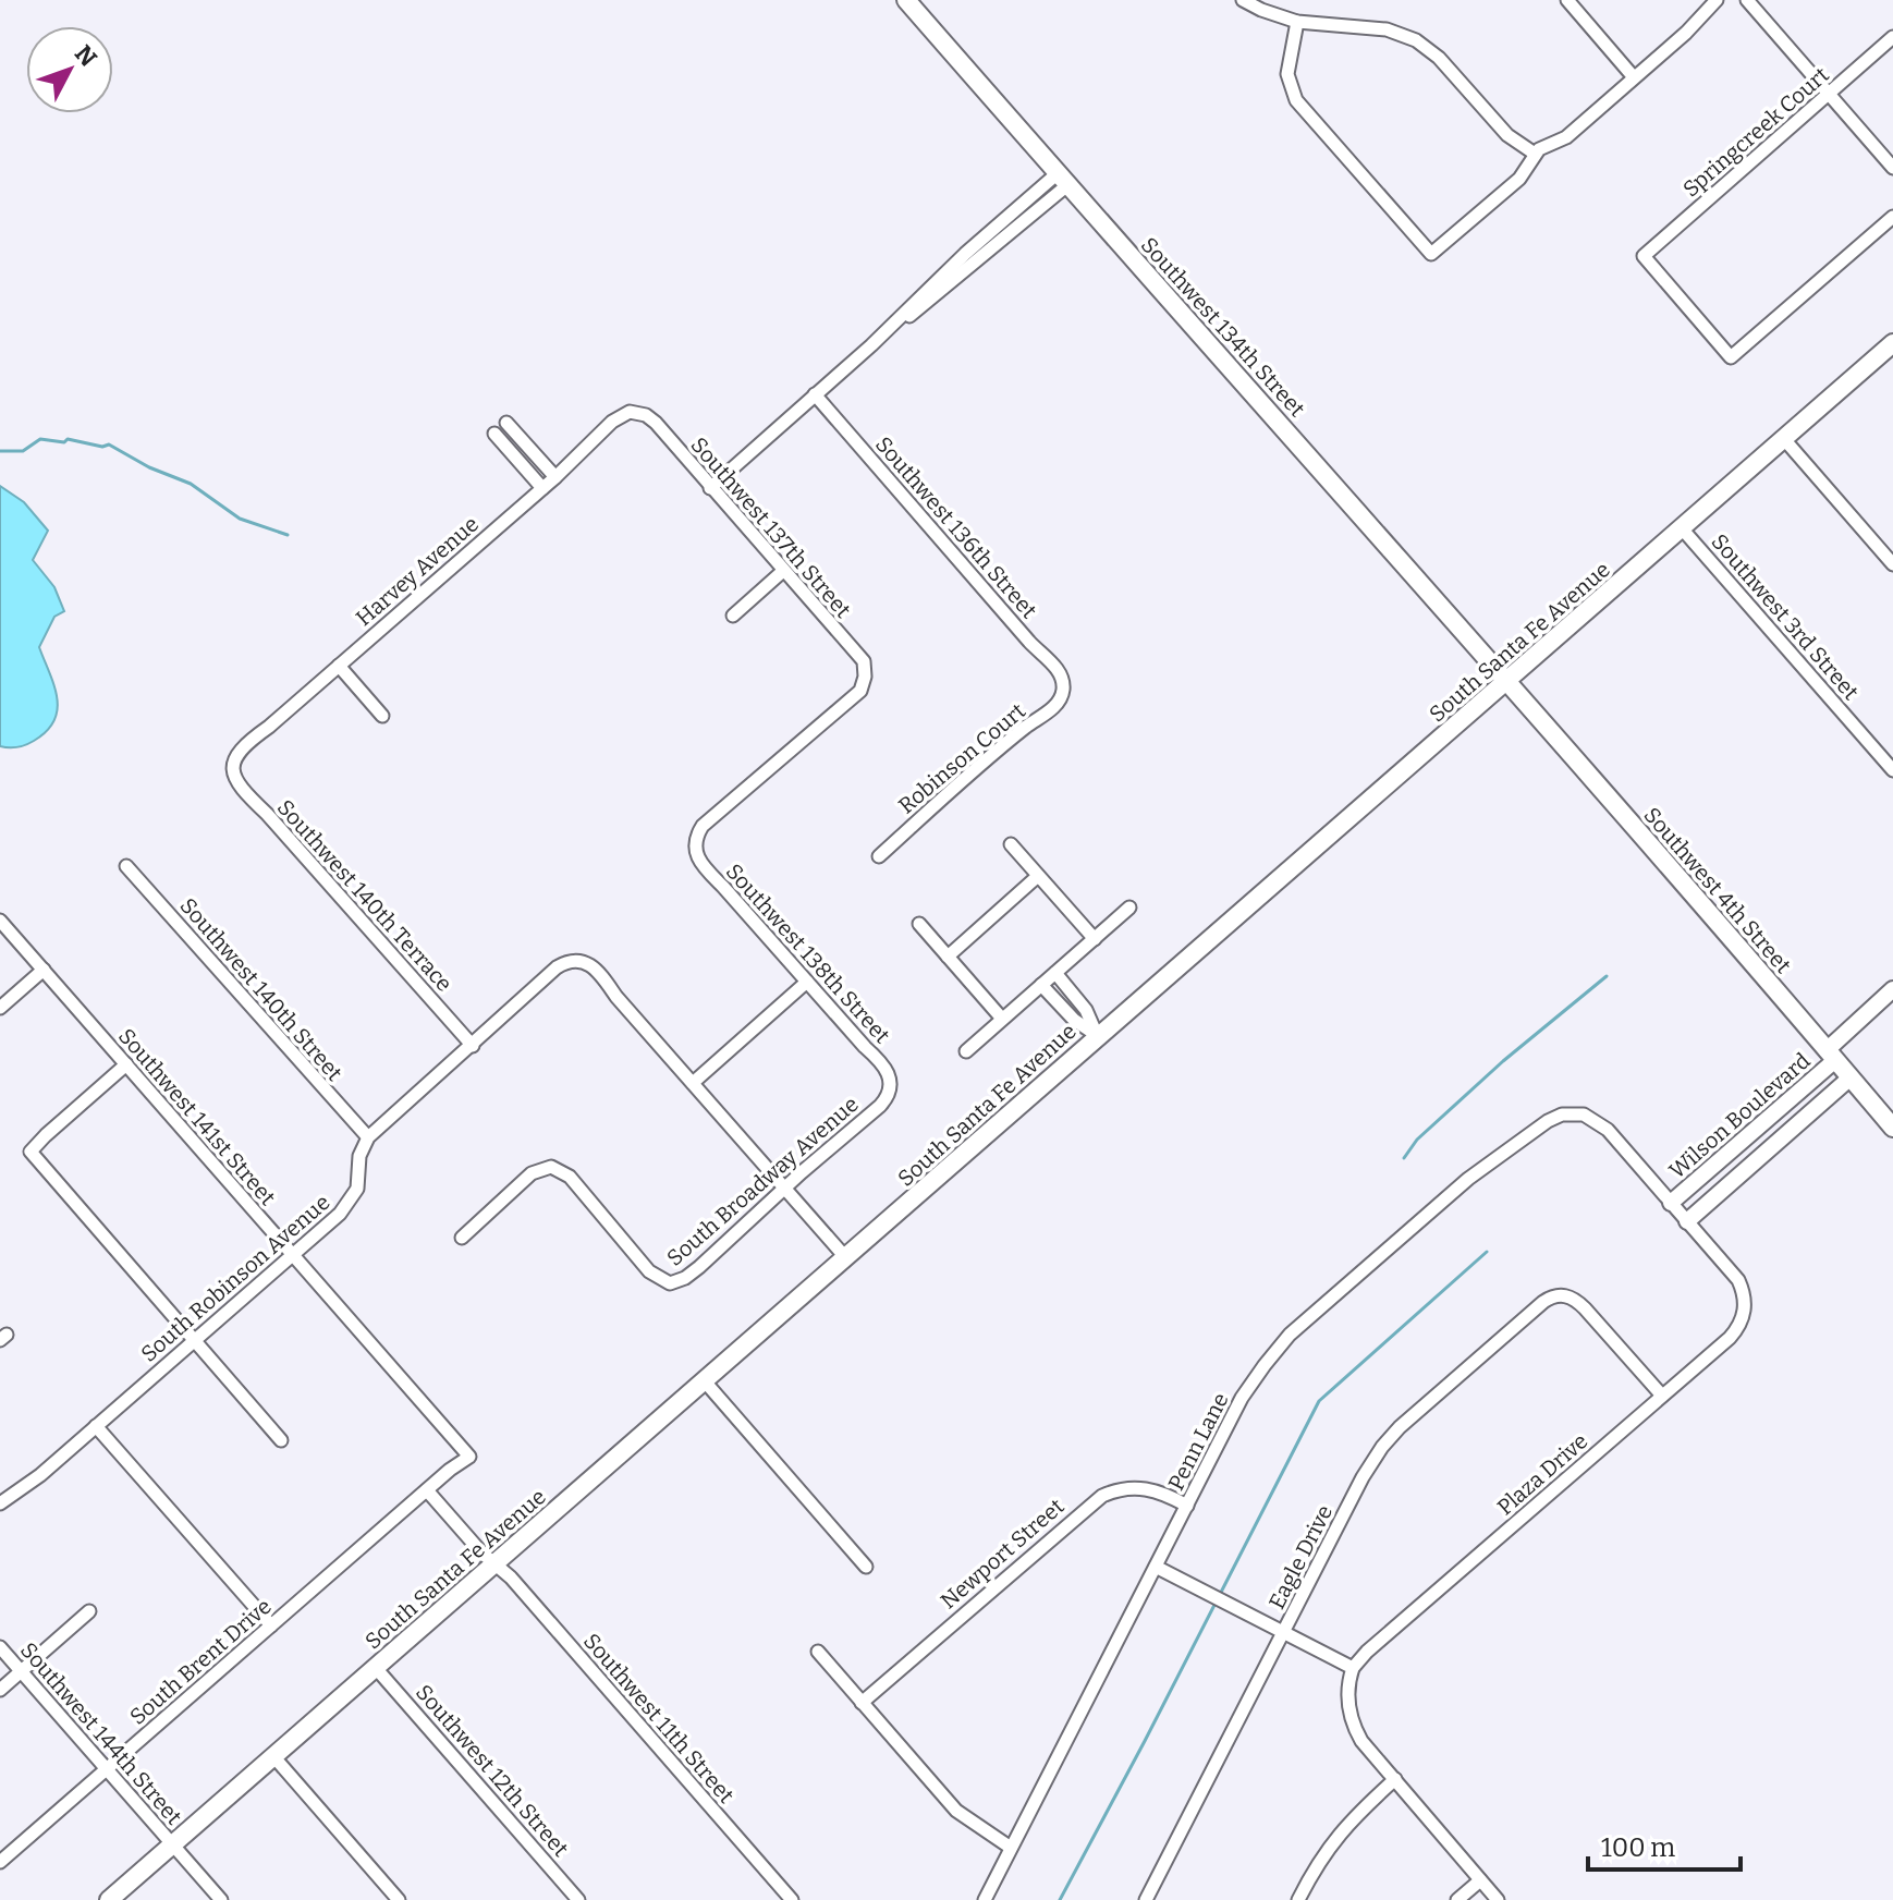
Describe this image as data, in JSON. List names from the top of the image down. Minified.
{"streets":{"main road":["Southwest 134th Street","South Santa Fe Avenue","Southwest 4th Street"],"street":["Springcreek Court","Southwest 137th Street","Southwest 136th Street","Harvey Avenue","Southwest 3rd Street","Robinson Court","Southwest 140th Terrace","Southwest 138th Street","Southwest 140th Street","Wilson Boulevard","Southwest 141st Street","South Broadway Avenue","South Robinson Avenue","Penn Lane","Plaza Drive","Newport Street","Eagle Drive","South Brent Drive","Southwest 11th Street","Southwest 144th Street","Southwest 12th Street"]},"crossings":[["Southwest 134th Street","South Santa Fe Avenue"],["Southwest 134th Street","Southwest 4th Street"],["Southwest 137th Street","Harvey Avenue"],["Southwest 137th Street","Southwest 138th Street"],["Southwest 136th Street","Robinson Court"],["Harvey Avenue","Southwest 140th Terrace"],["Southwest 3rd Street","South Santa Fe Avenue"],["South Santa Fe Avenue","Southwest 4th Street"],["South Santa Fe Avenue","Southwest 11th Street"],["South Santa Fe Avenue","Southwest 144th Street"],["South Santa Fe Avenue","Southwest 12th Street"],["Southwest 4th Street","Wilson Boulevard"],["Southwest 138th Street","South Broadway Avenue"],["Southwest 140th Street","South Robinson Avenue"],["Wilson Boulevard","Penn Lane"],["Wilson Boulevard","Plaza Drive"],["Southwest 141st Street","South Robinson Avenue"],["Southwest 141st Street","South Brent Drive"],["Penn Lane","Newport Street"],["Plaza Drive","Eagle Drive"],["South Brent Drive","Southwest 144th Street"]],"scale_bar":"100 m","north":"top right"}
